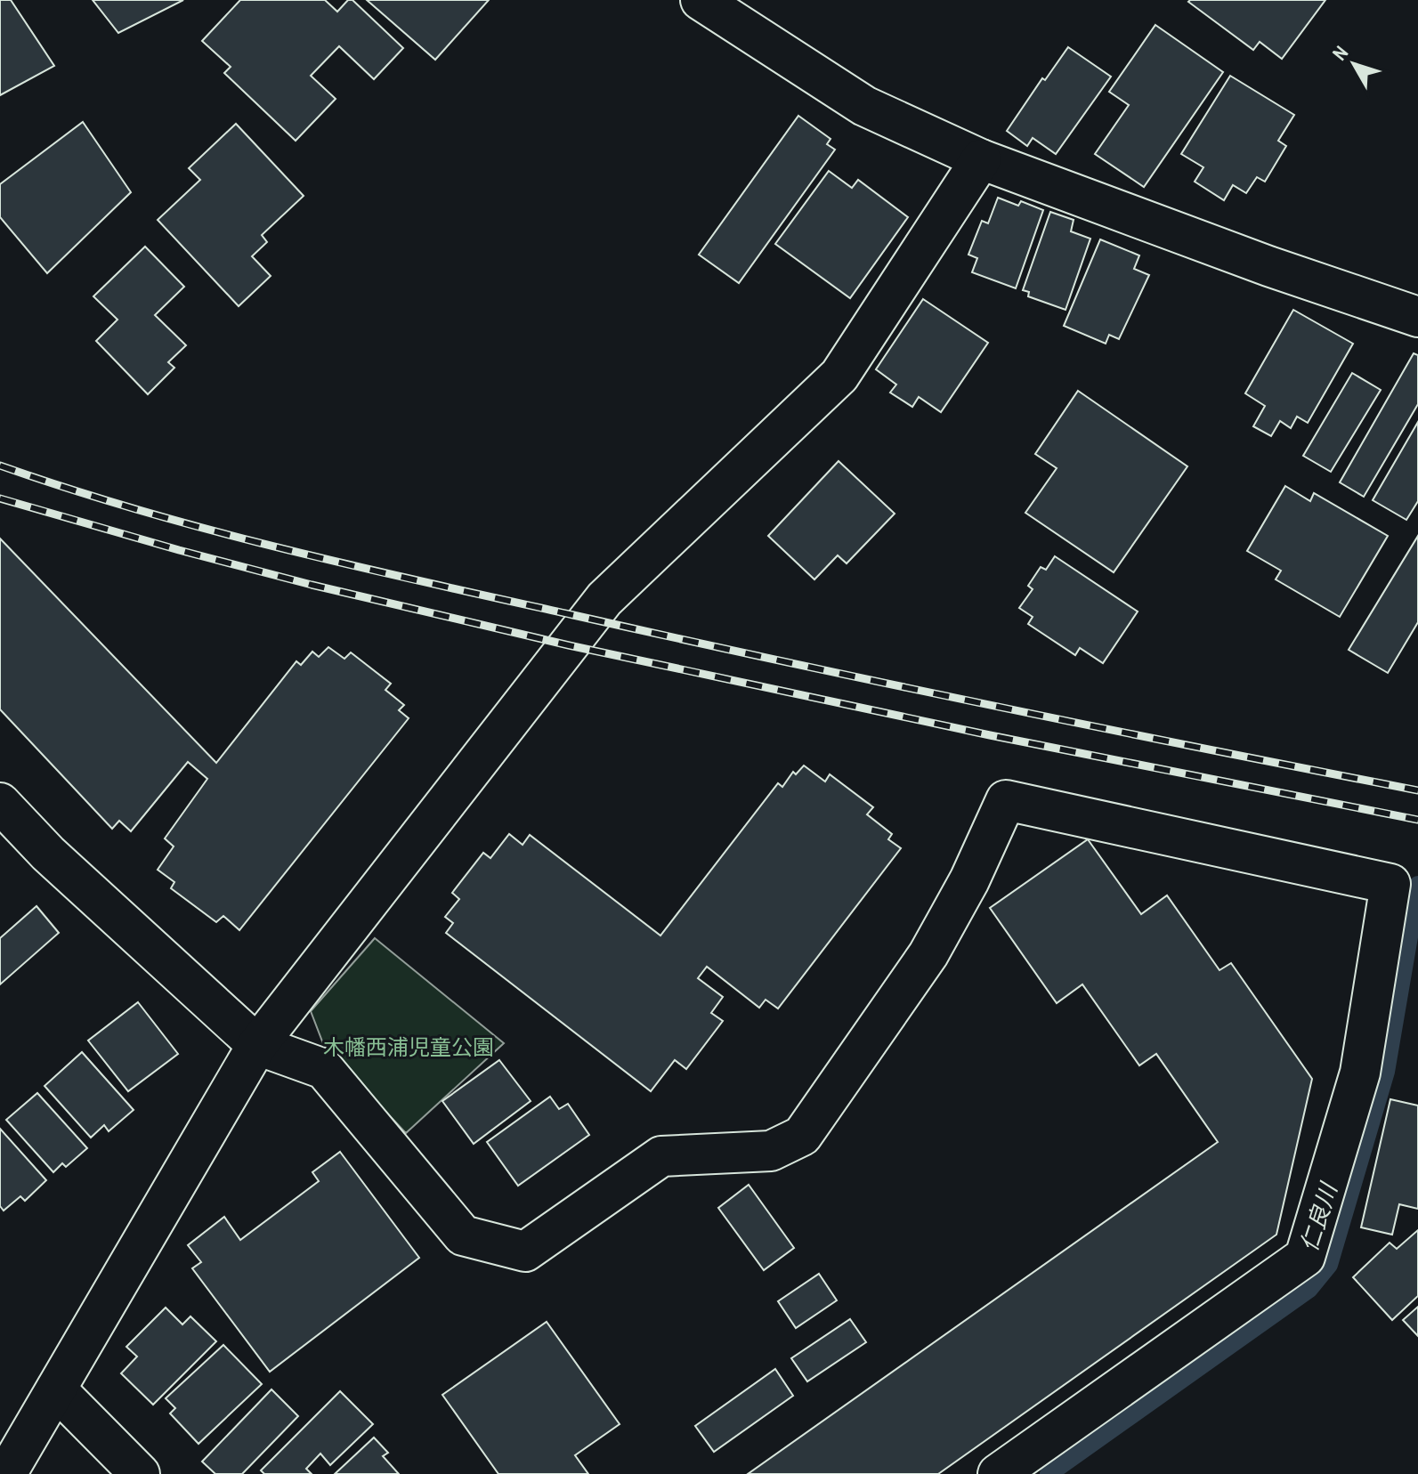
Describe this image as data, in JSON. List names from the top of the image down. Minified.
{"water":["仁良川"],"parks":["木幡西浦児童公園"],"north":"top left"}
